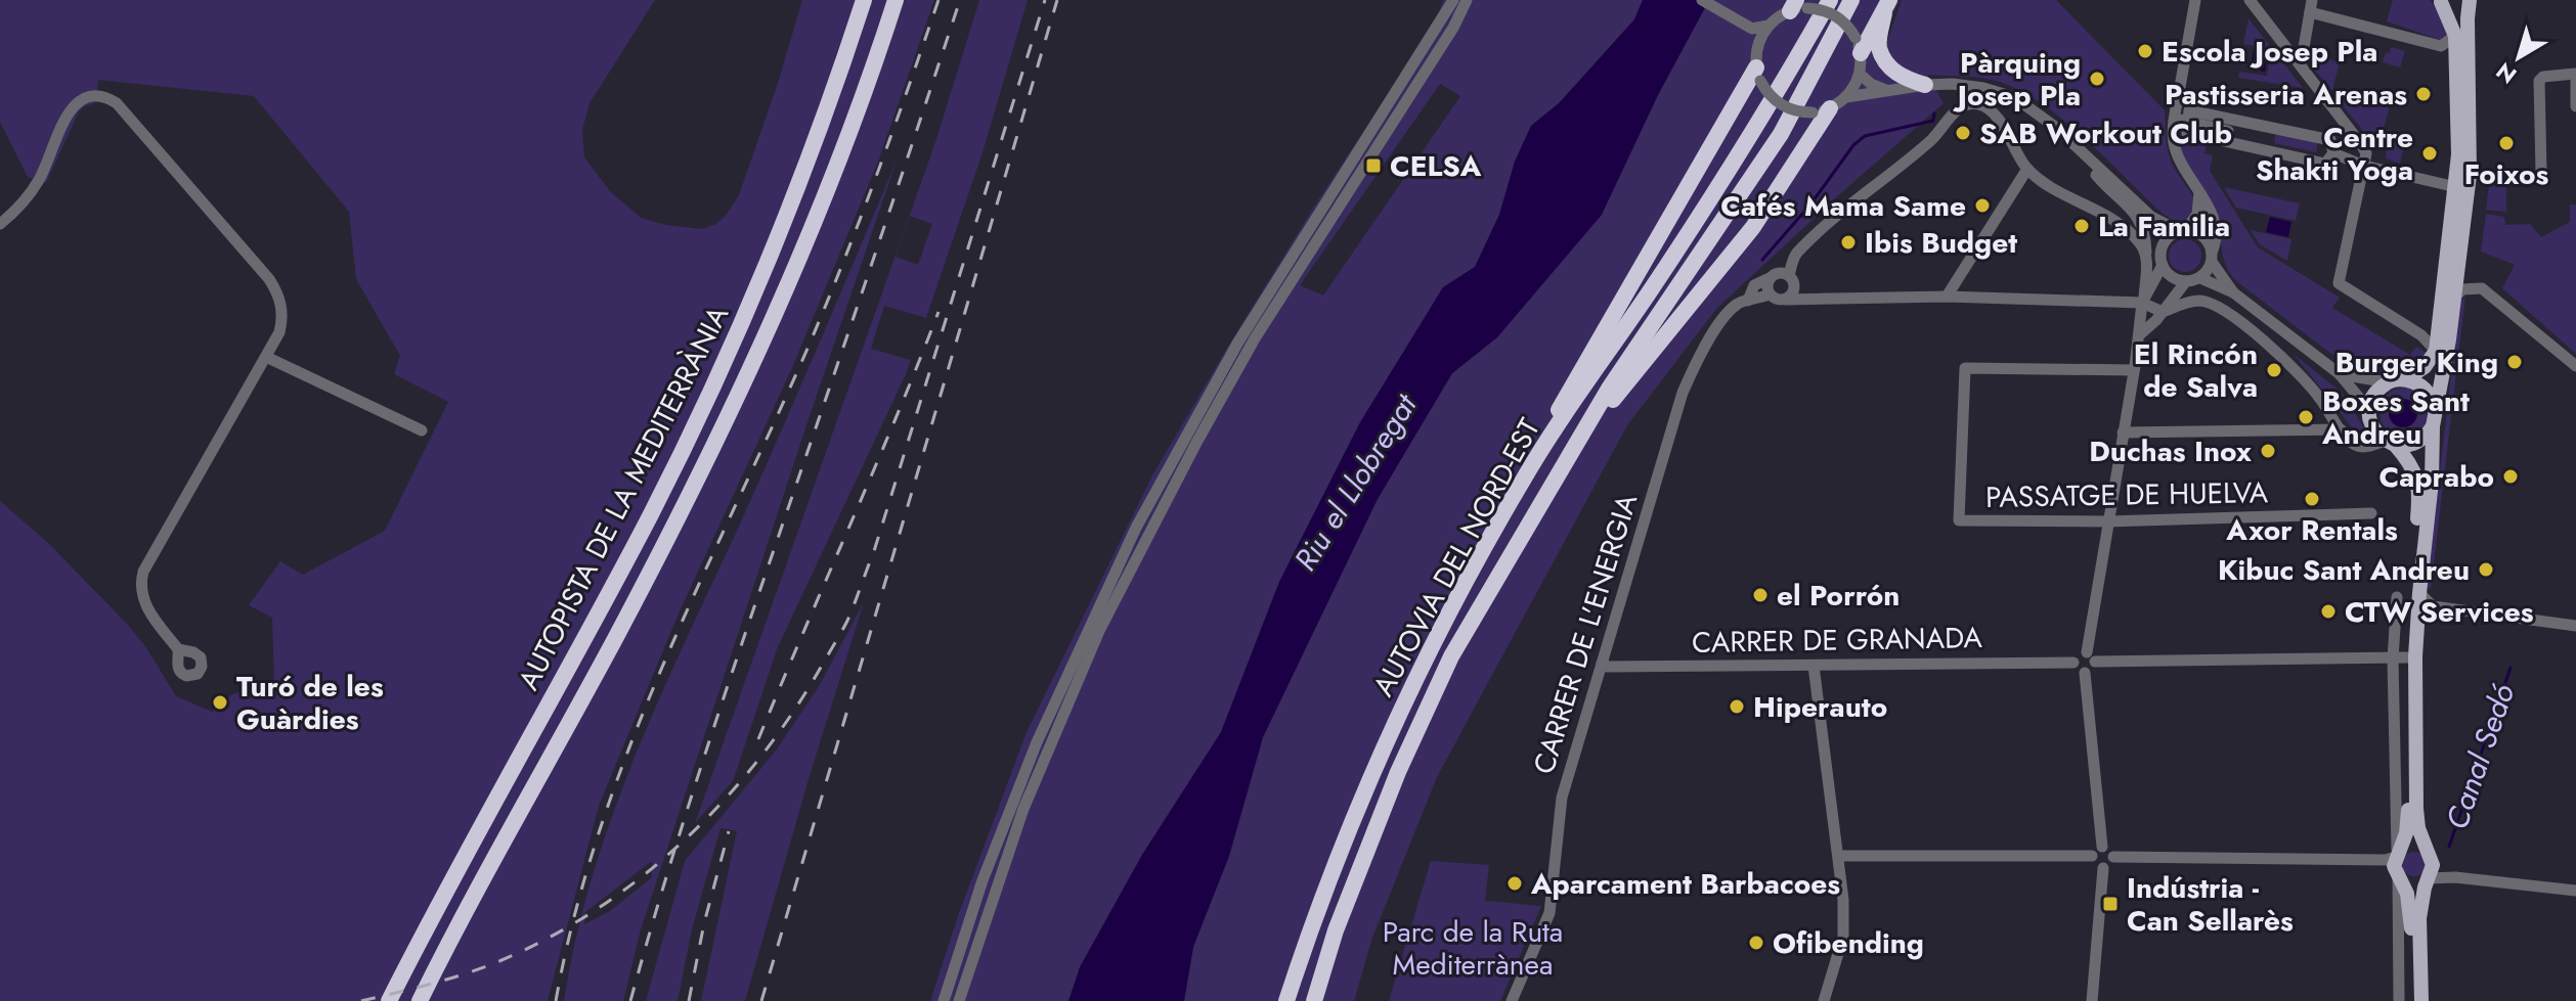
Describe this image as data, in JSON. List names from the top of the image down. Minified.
{"streets":{"highway":["AUTOPISTA DE LA MEDITERRÀNIA","AUTOVIA DEL NORD-EST"],"street":["PASSATGE DE HUELVA","CARRER DE L'ENERGIA","CARRER DE GRANADA"]},"crossings":[["CARRER DE L'ENERGIA","CARRER DE GRANADA"]],"water":["Riu el Llobregat","Canal Sedó"],"parks":["Parc de la Ruta Mediterrànea"],"places":{"other":["Escola Josep Pla","Pàrquing Josep Pla","Pastisseria Arenas","SAB Workout Club","Foixos","Centre Shakti Yoga","Cafés Mama Same","La Familia","Ibis Budget","Burger King","El Rincón de Salva","Boxes Sant Andreu","Duchas Inox","Caprabo","Axor Rentals","Kibuc Sant Andreu","el Porrón","CTW Services","Turó de les Guàrdies","Hiperauto","Aparcament Barbacoes","Ofibending"],"transit":["CELSA","Indústria - Can Sellarès"]},"north":"bottom left"}
